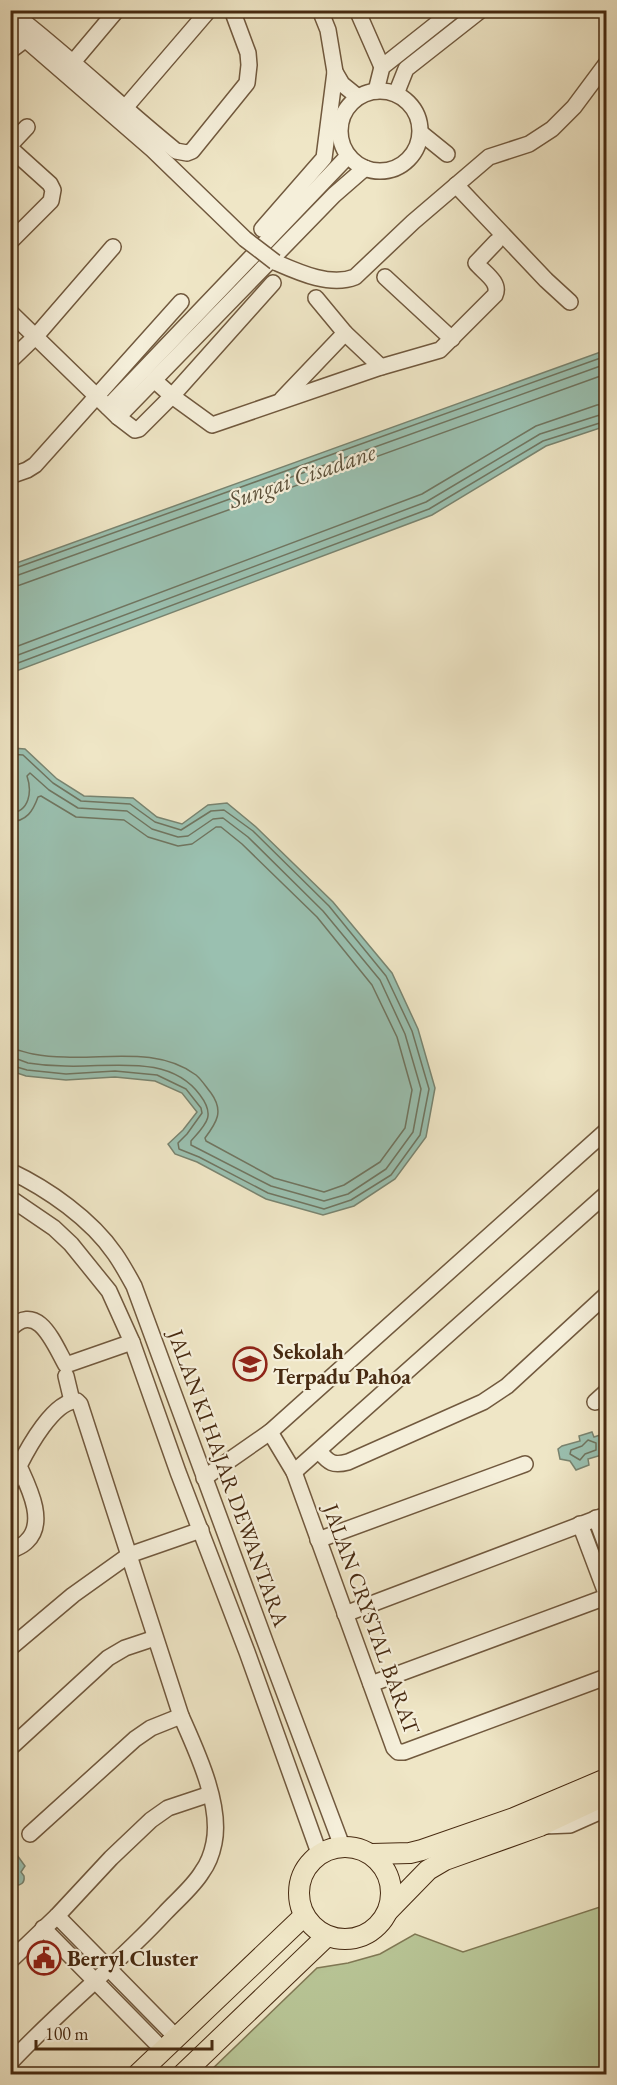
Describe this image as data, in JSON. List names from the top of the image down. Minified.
{"streets":{"street":["JALAN KI HAJAR DEWANTARA","JALAN CRYSTAL BARAT"]},"water":["Sungai Cisadane"],"places":{"school or university":["Sekolah Terpadu Pahoa"],"public building":["Berryl Cluster"]},"scale_bar":"100 m"}
